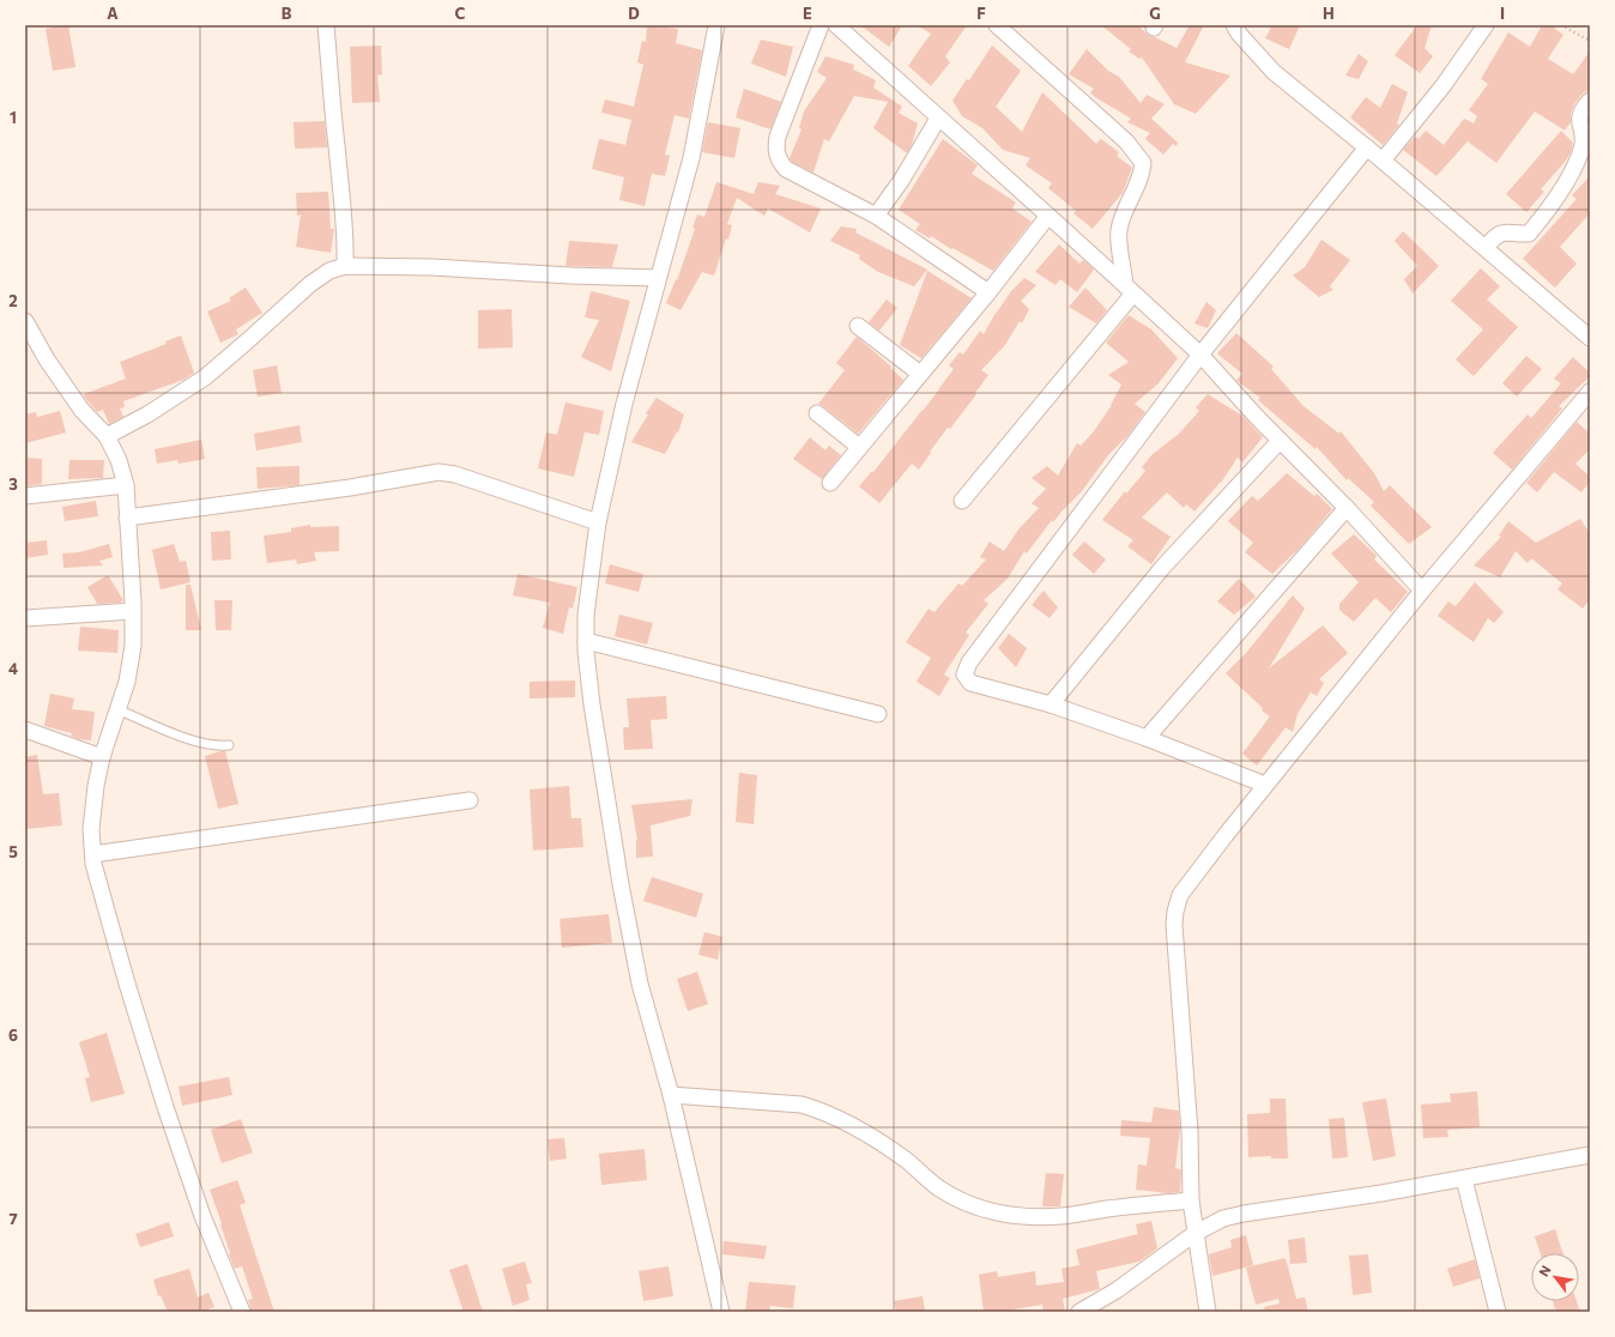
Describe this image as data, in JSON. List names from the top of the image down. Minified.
{"north":"top left","grid":{"columns":["A","B","C","D","E","F","G","H","I"],"rows":["1","2","3","4","5","6","7"]}}
